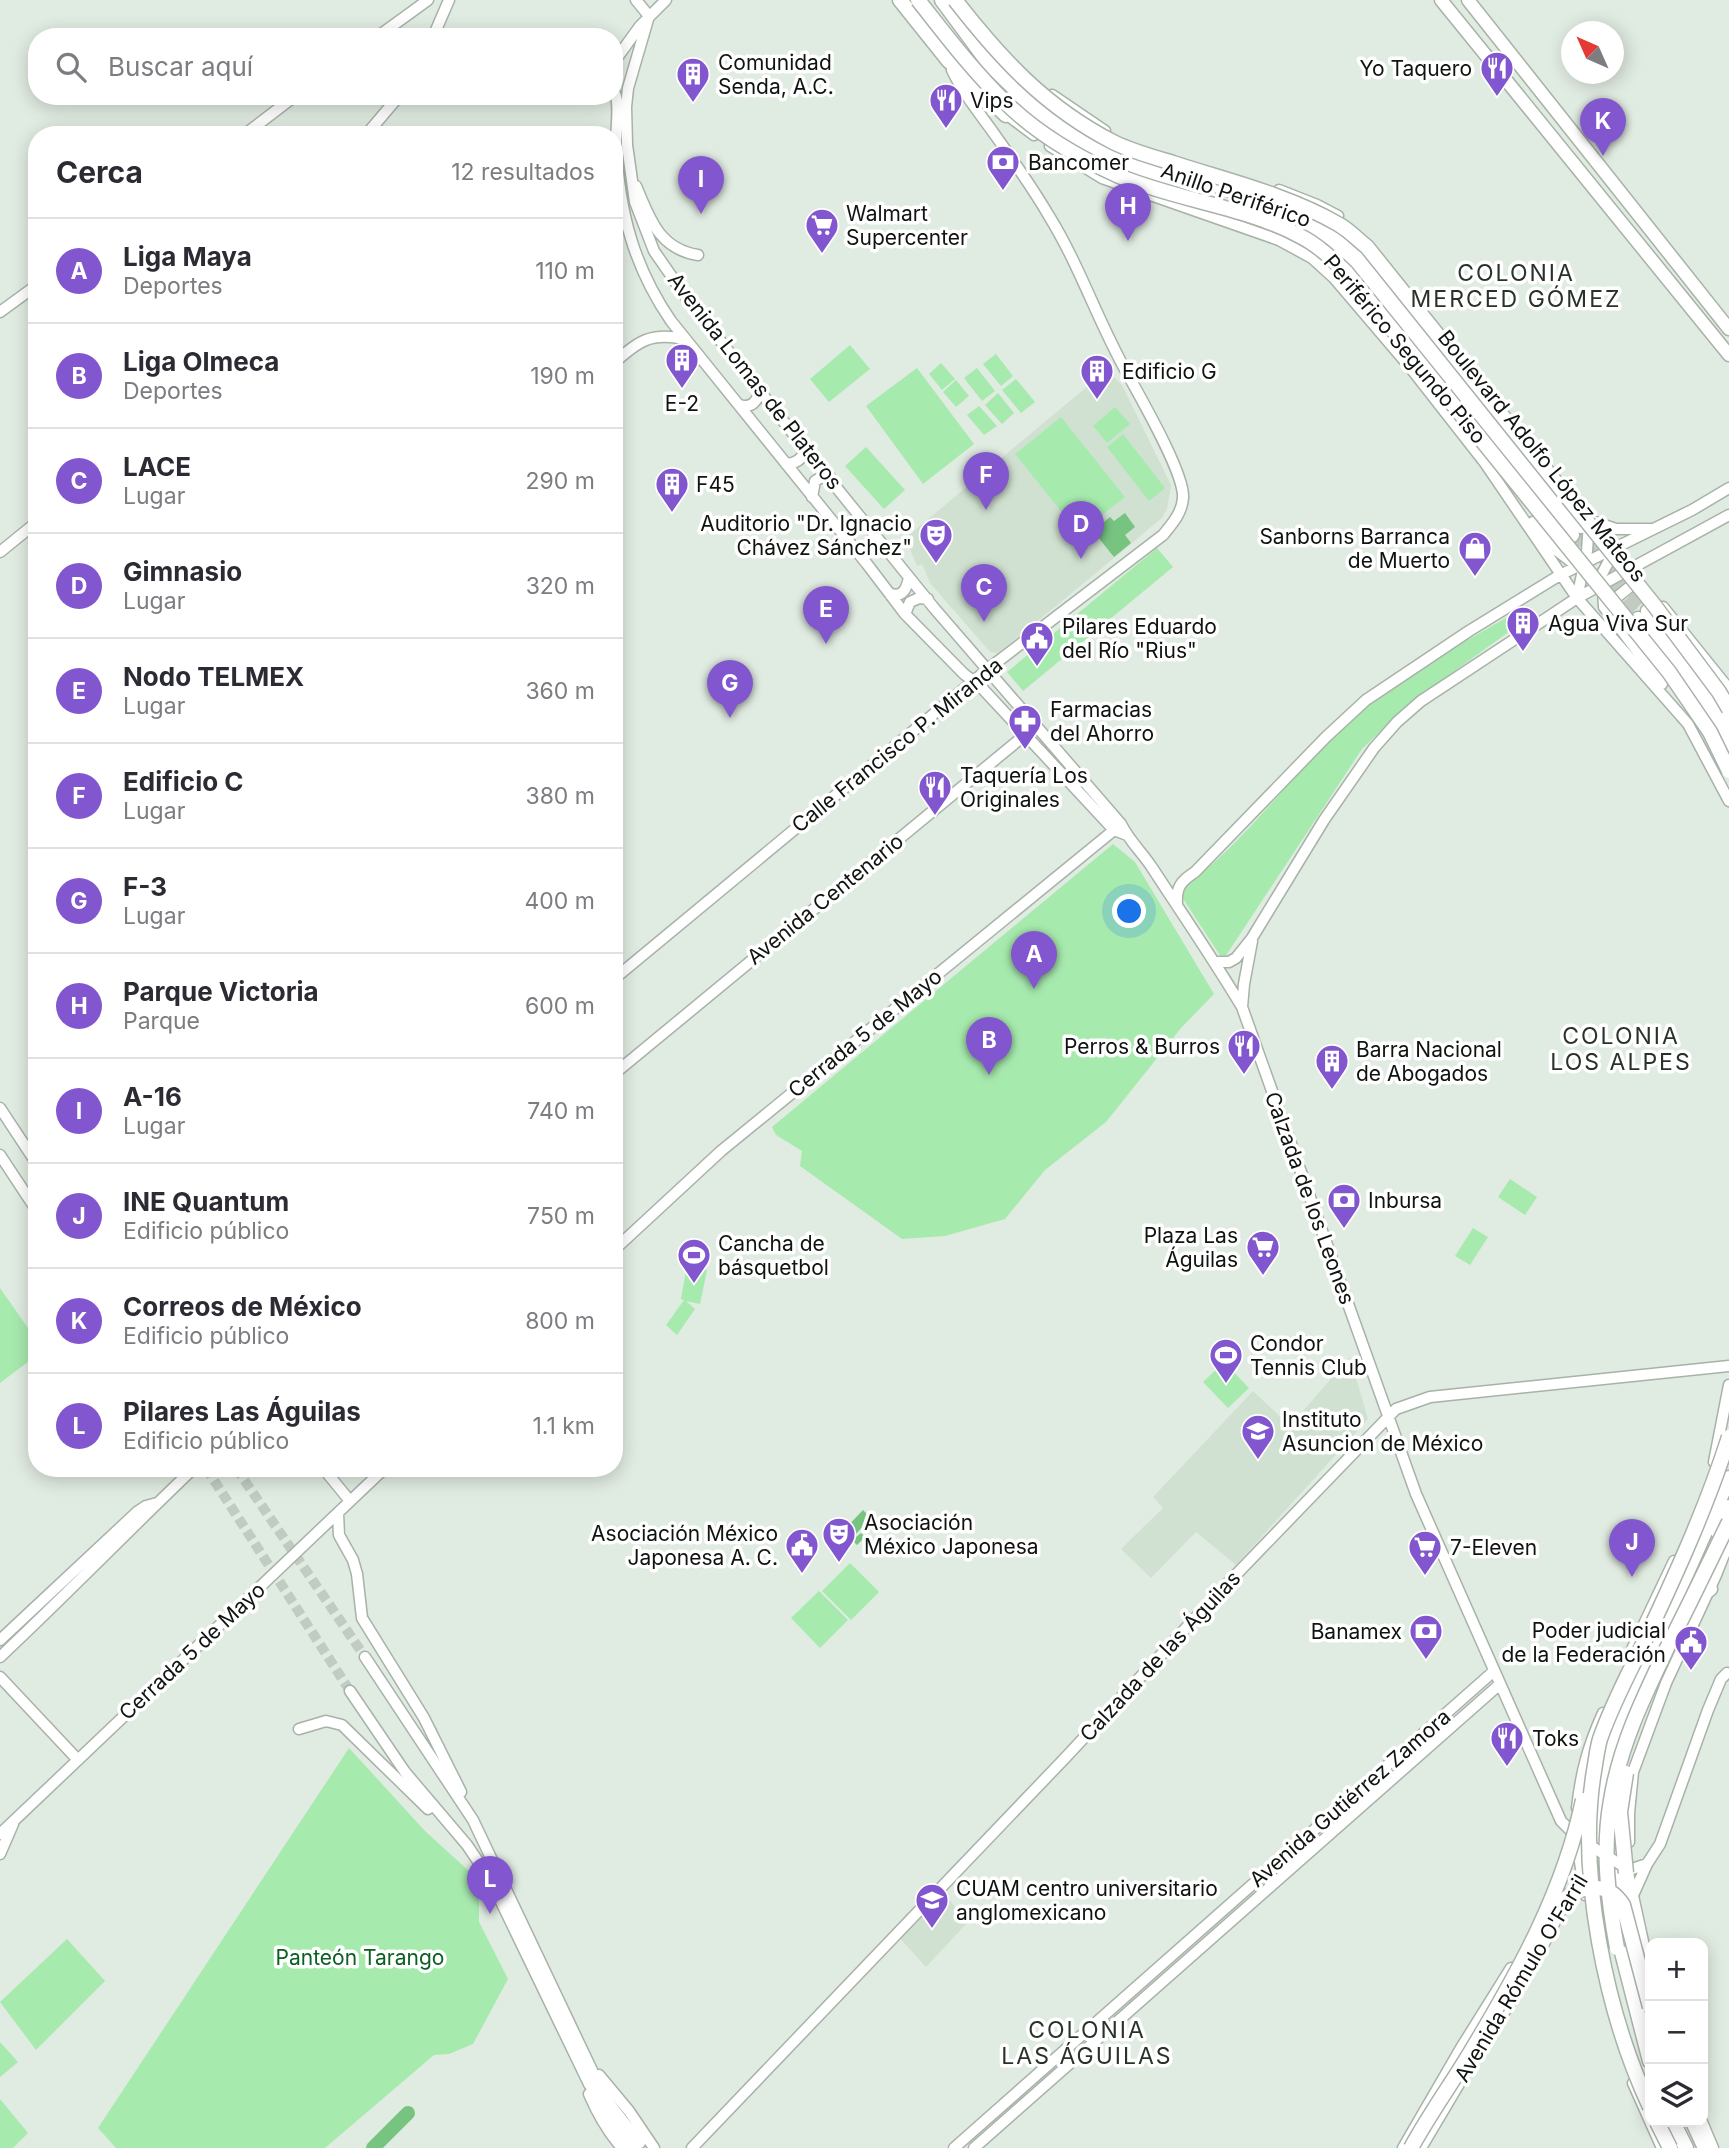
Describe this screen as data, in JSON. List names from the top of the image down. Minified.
{"streets":{"highway":["Anillo Periférico","Periférico Segundo Piso"],"main road":["Avenida Lomas de Plateros","Boulevard Adolfo López Mateos","Calle Francisco P. Miranda","Avenida Centenario","Cerrada 5 de Mayo","Calzada de los Leones","Calzada de las Águilas","Avenida Gutiérrez Zamora","Avenida Rómulo O'Farril"]},"crossings":[["Anillo Periférico","Boulevard Adolfo López Mateos"],["Avenida Lomas de Plateros","Calle Francisco P. Miranda"],["Avenida Lomas de Plateros","Avenida Centenario"],["Avenida Lomas de Plateros","Cerrada 5 de Mayo"],["Avenida Lomas de Plateros","Calzada de los Leones"],["Cerrada 5 de Mayo","Calzada de los Leones"],["Calzada de los Leones","Calzada de las Águilas"],["Calzada de los Leones","Avenida Gutiérrez Zamora"],["Calzada de los Leones","Avenida Rómulo O'Farril"]],"districts":["COLONIA MERCED GÓMEZ","COLONIA LOS ALPES","COLONIA LAS ÁGUILAS"],"parks":["Panteón Tarango"],"places":{"restaurant":["Yo Taquero","Vips","Taquería Los Originales","Perros & Burros","Toks"],"building":["Comunidad Senda, A.C.","E-2","Edificio G","F45","Agua Viva Sur","Barra Nacional de Abogados"],"bank":["Bancomer","Inbursa","Banamex"],"supermarket":["Walmart Supercenter","Plaza Las Águilas","7-Eleven"],"theatre":["Auditorio \"Dr. Ignacio Chávez Sánchez\"","Asociación México Japonesa"],"shop":["Sanborns Barranca de Muerto"],"public building":["Pilares Eduardo del Río \"Rius\"","Asociación México Japonesa A. C.","Poder judicial de la Federación"],"pharmacy":["Farmacias del Ahorro"],"sports":["Cancha de básquetbol","Condor Tennis Club"],"school or university":["Instituto Asuncion de México","CUAM centro universitario anglomexicano"]},"north":"top left","page":{"search":"Buscar aquí","pins":["K","I","H","F","D","C","E","G","A","B","J","L"],"heading":["Cerca","12 resultados"],"list":[{"mark":"A","name":"Liga Maya","note":"Deportes","value":"110 m"},{"mark":"B","name":"Liga Olmeca","note":"Deportes","value":"190 m"},{"mark":"C","name":"LACE","note":"Lugar","value":"290 m"},{"mark":"D","name":"Gimnasio","note":"Lugar","value":"320 m"},{"mark":"E","name":"Nodo TELMEX","note":"Lugar","value":"360 m"},{"mark":"F","name":"Edificio C","note":"Lugar","value":"380 m"},{"mark":"G","name":"F-3","note":"Lugar","value":"400 m"},{"mark":"H","name":"Parque Victoria","note":"Parque","value":"600 m"},{"mark":"I","name":"A-16","note":"Lugar","value":"740 m"},{"mark":"J","name":"INE Quantum","note":"Edificio público","value":"750 m"},{"mark":"K","name":"Correos de México","note":"Edificio público","value":"800 m"},{"mark":"L","name":"Pilares Las Águilas","note":"Edificio público","value":"1.1 km"}],"map_buttons":["+","−"]}}
